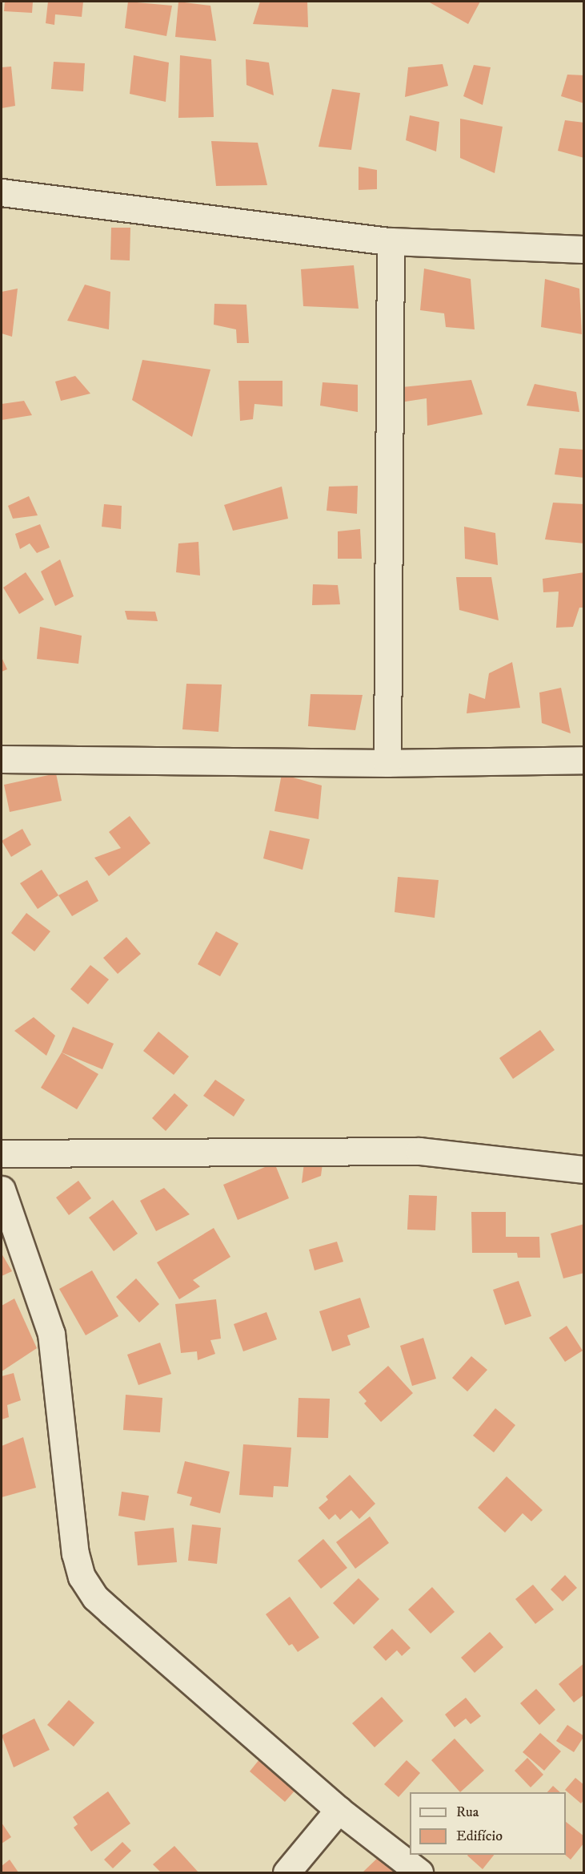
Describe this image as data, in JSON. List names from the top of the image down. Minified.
{"legend":["Rua","Edifício"]}
